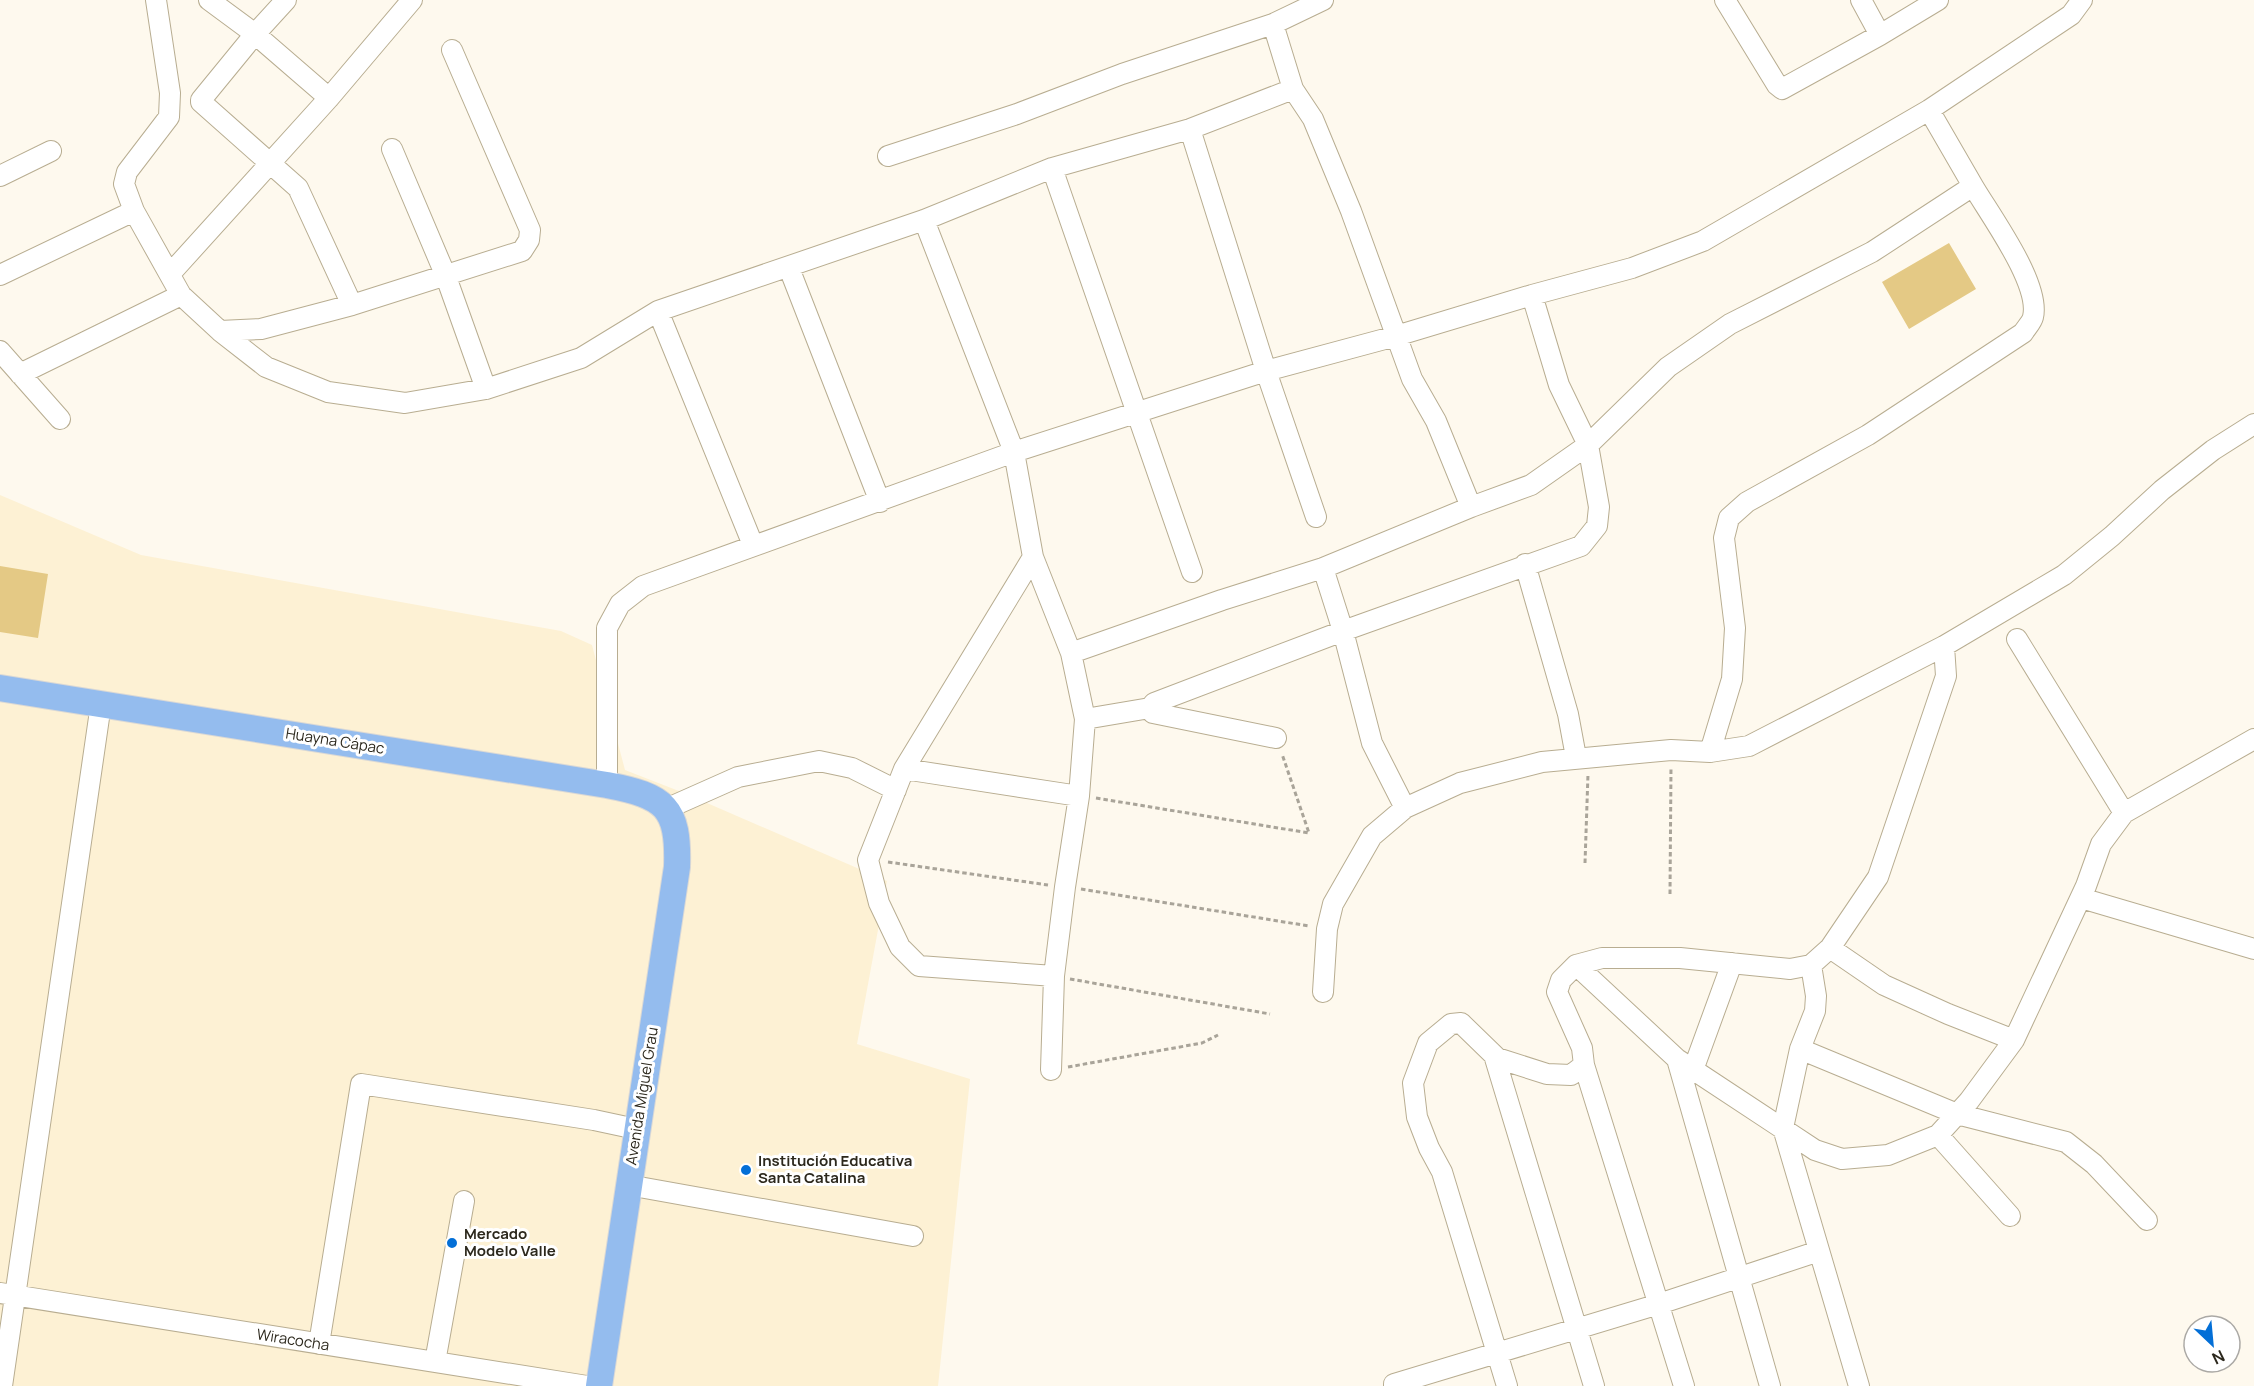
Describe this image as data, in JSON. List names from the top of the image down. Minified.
{"streets":{"main road":["Huayna Cápac","Avenida Miguel Grau"],"street":["Wiracocha"]},"crossings":[["Huayna Cápac","Avenida Miguel Grau"]],"places":["Institución Educativa Santa Catalina","Mercado Modelo Valle"],"north":"bottom right"}
